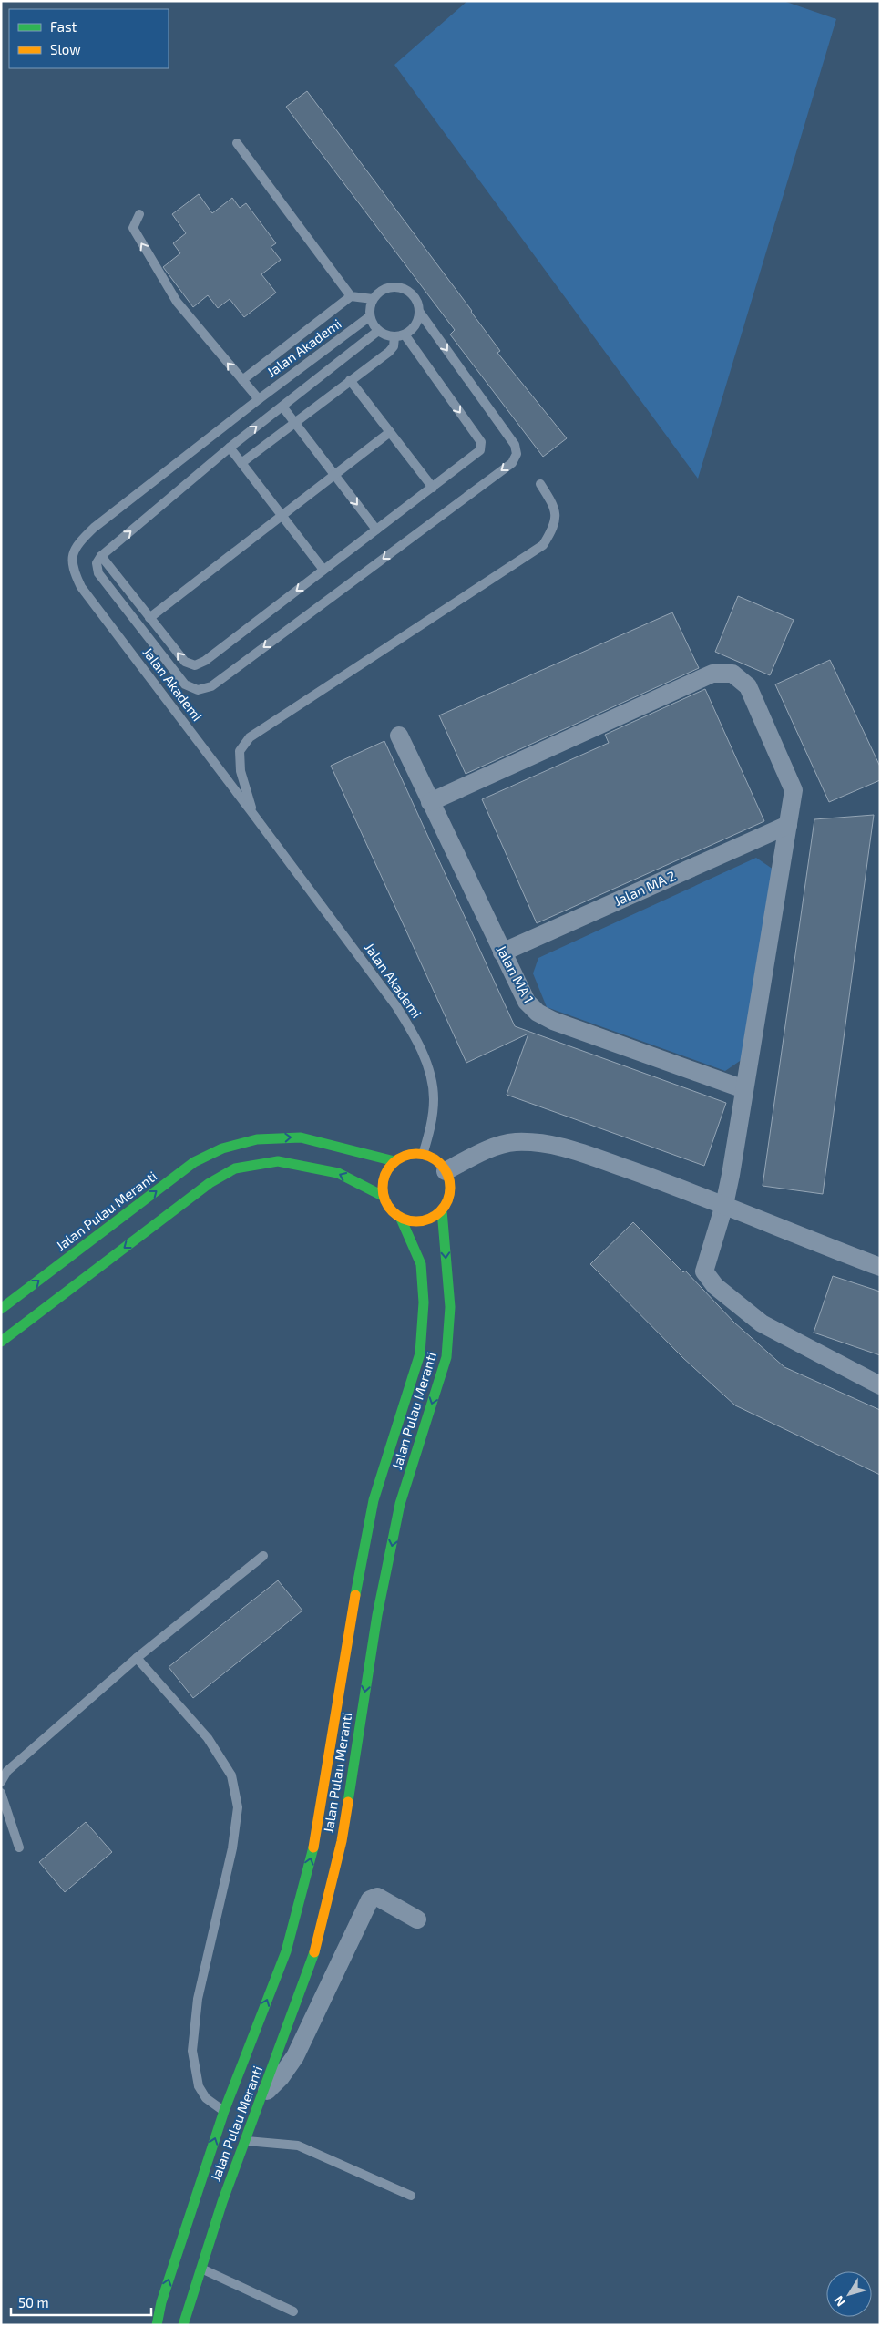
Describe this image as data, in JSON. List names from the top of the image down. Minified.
{"streets":{"main road":["Jalan Pulau Meranti"],"street":["Jalan MA 2","Jalan MA 1"],"lane":["Jalan Akademi"]},"crossings":[["Jalan Akademi","Jalan Pulau Meranti"],["Jalan MA 2","Jalan MA 1"]],"legend":["Fast","Slow"],"scale_bar":"50 m","north":"bottom left"}
